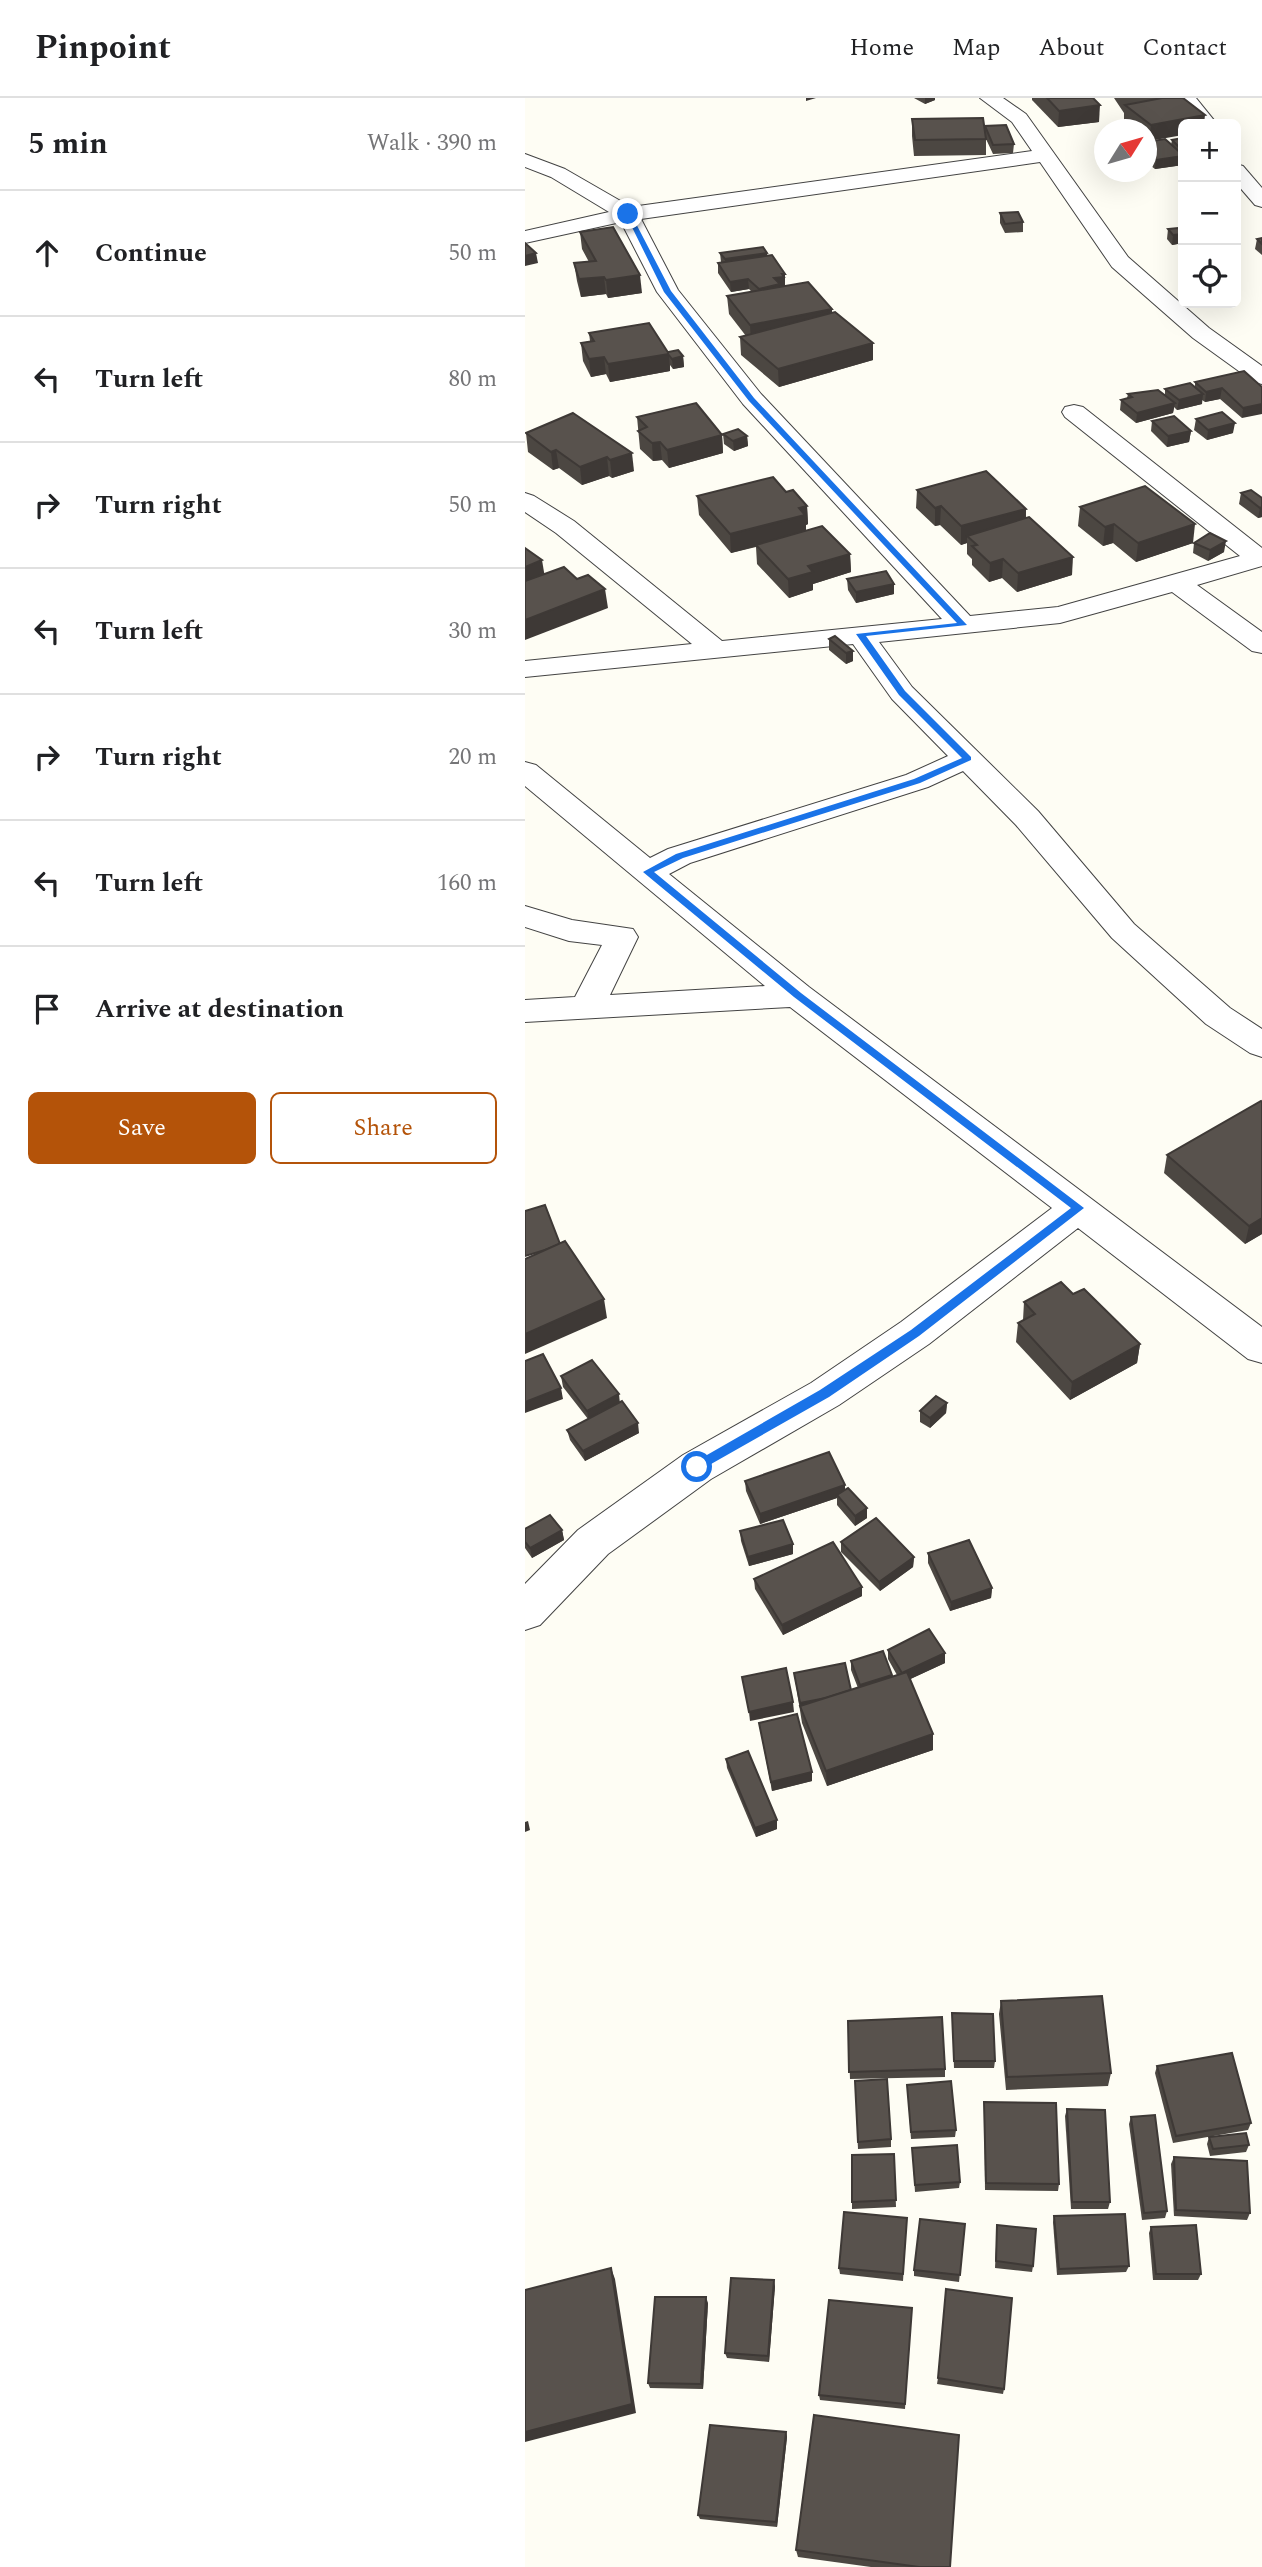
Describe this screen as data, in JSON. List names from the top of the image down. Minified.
{"north":"top right","page":{"header":"Pinpoint","nav":["Home","Map","About","Contact"],"heading":["5 min","Walk · 390 m"],"map_buttons":["+","−"],"list":[["Continue","50 m"],["Turn left","80 m"],["Turn right","50 m"],["Turn left","30 m"],["Turn right","20 m"],["Turn left","160 m"],"Arrive at destination"],"buttons":["Save","Share"]}}
